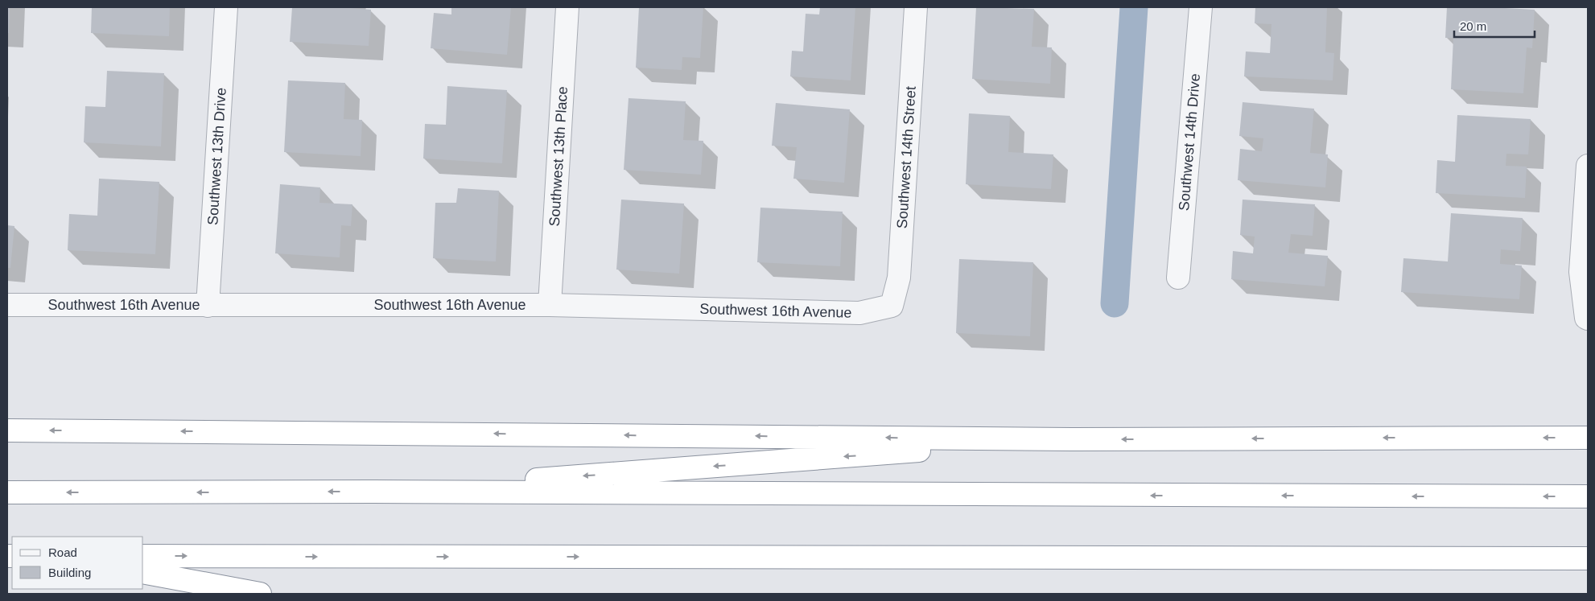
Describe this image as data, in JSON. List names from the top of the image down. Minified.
{"streets":{"street":["Southwest 14th Drive","Southwest 13th Drive","Southwest 13th Place","Southwest 14th Street","Southwest 16th Avenue"]},"crossings":[["Southwest 13th Drive","Southwest 16th Avenue"],["Southwest 13th Place","Southwest 16th Avenue"],["Southwest 14th Street","Southwest 16th Avenue"]],"legend":["Road","Building"],"scale_bar":"20 m"}
